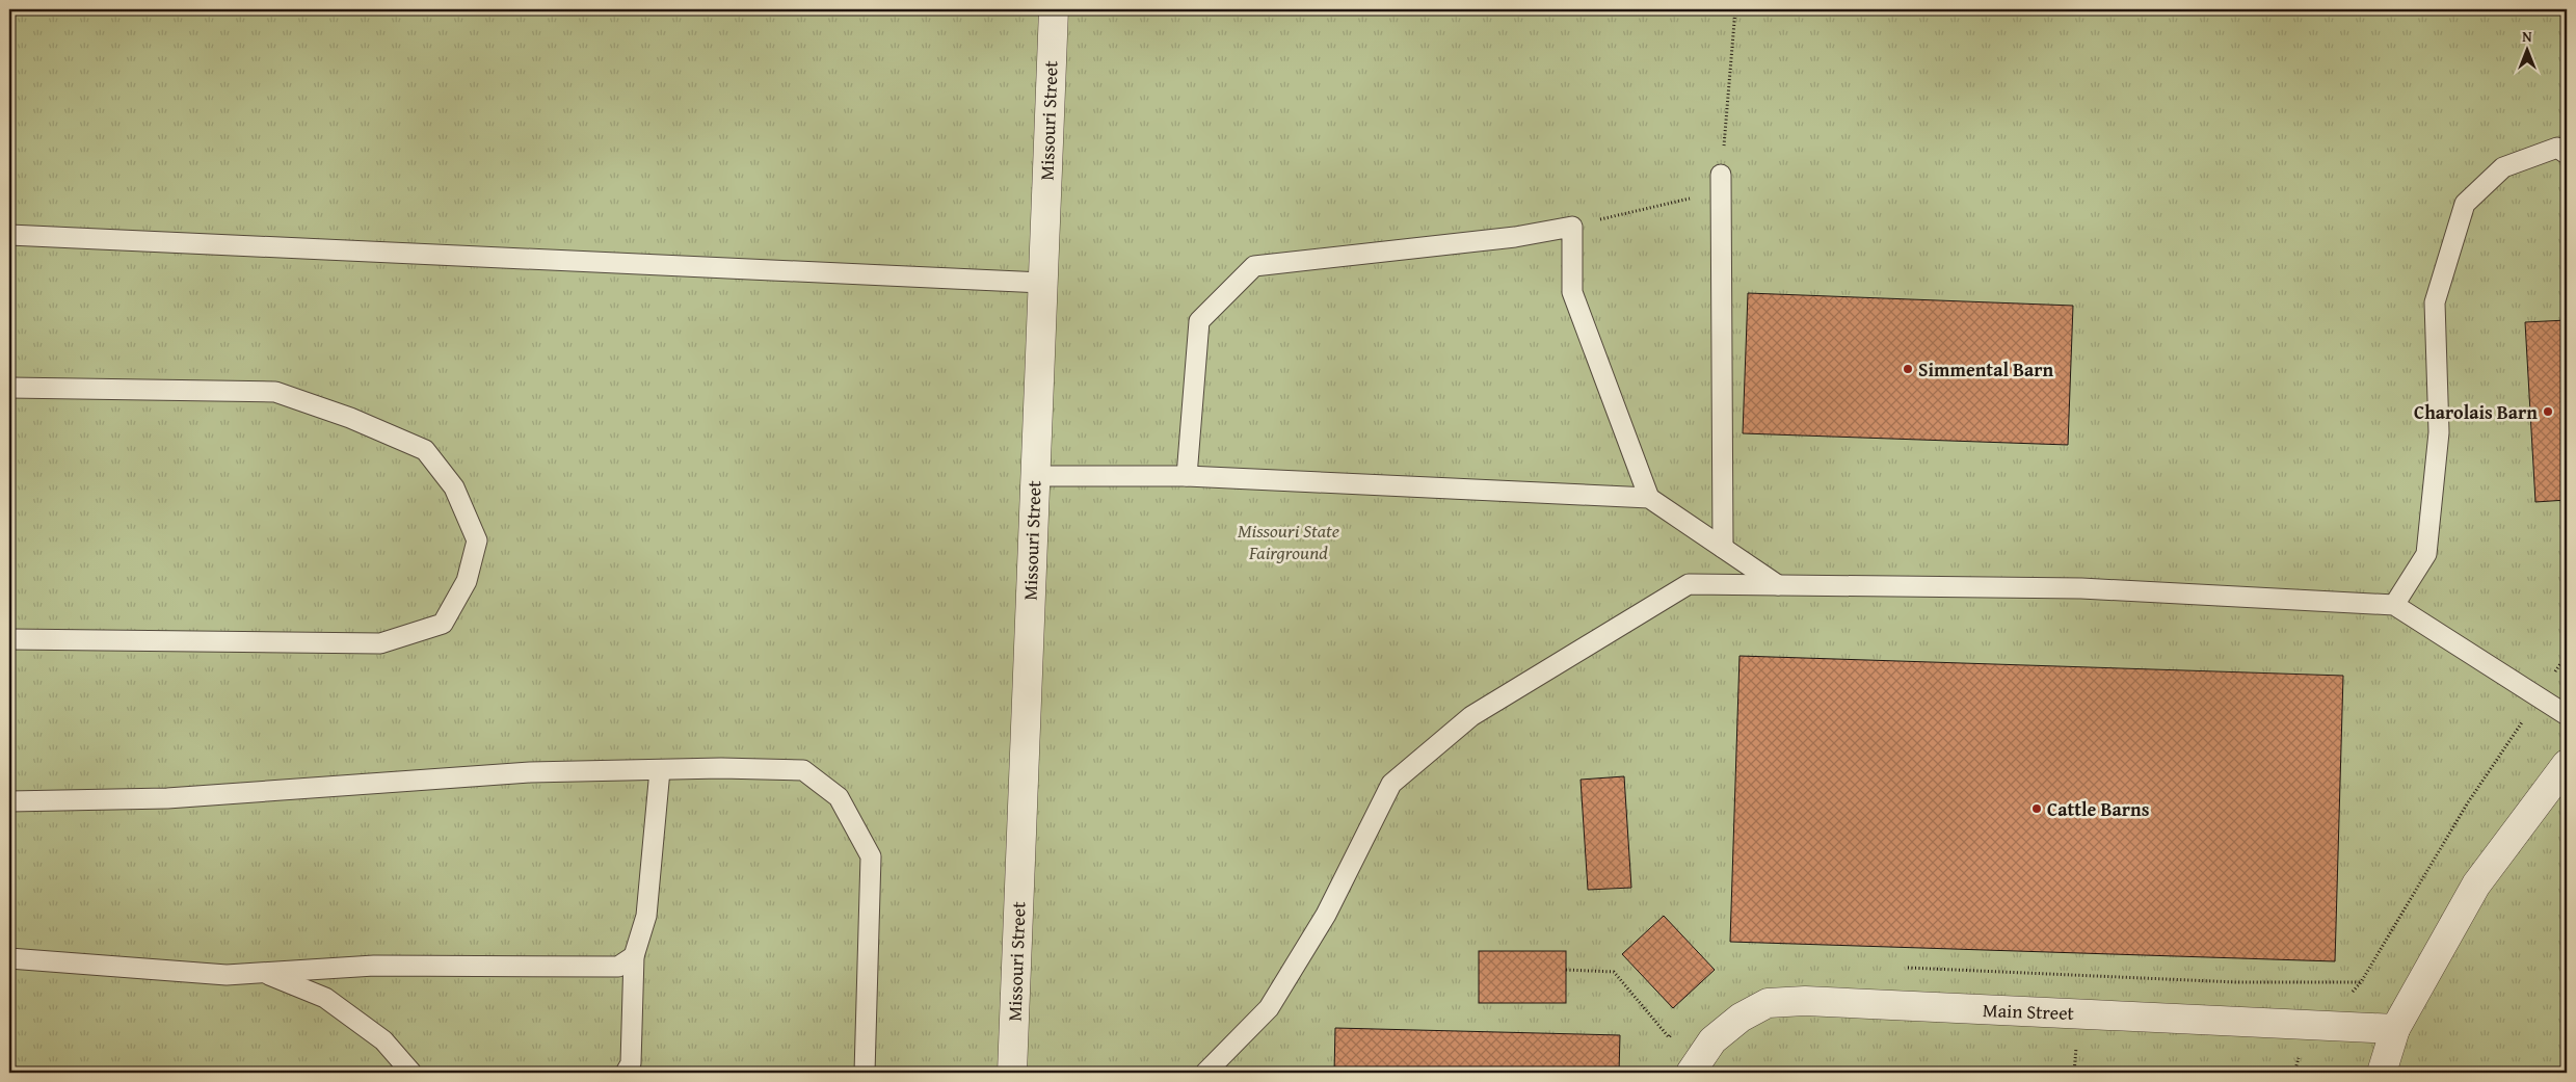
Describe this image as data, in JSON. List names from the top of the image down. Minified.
{"streets":{"street":["Missouri Street","Main Street"]},"parks":["Missouri State Fairground"],"places":["Simmental Barn","Charolais Barn","Cattle Barns"],"north":"top"}
